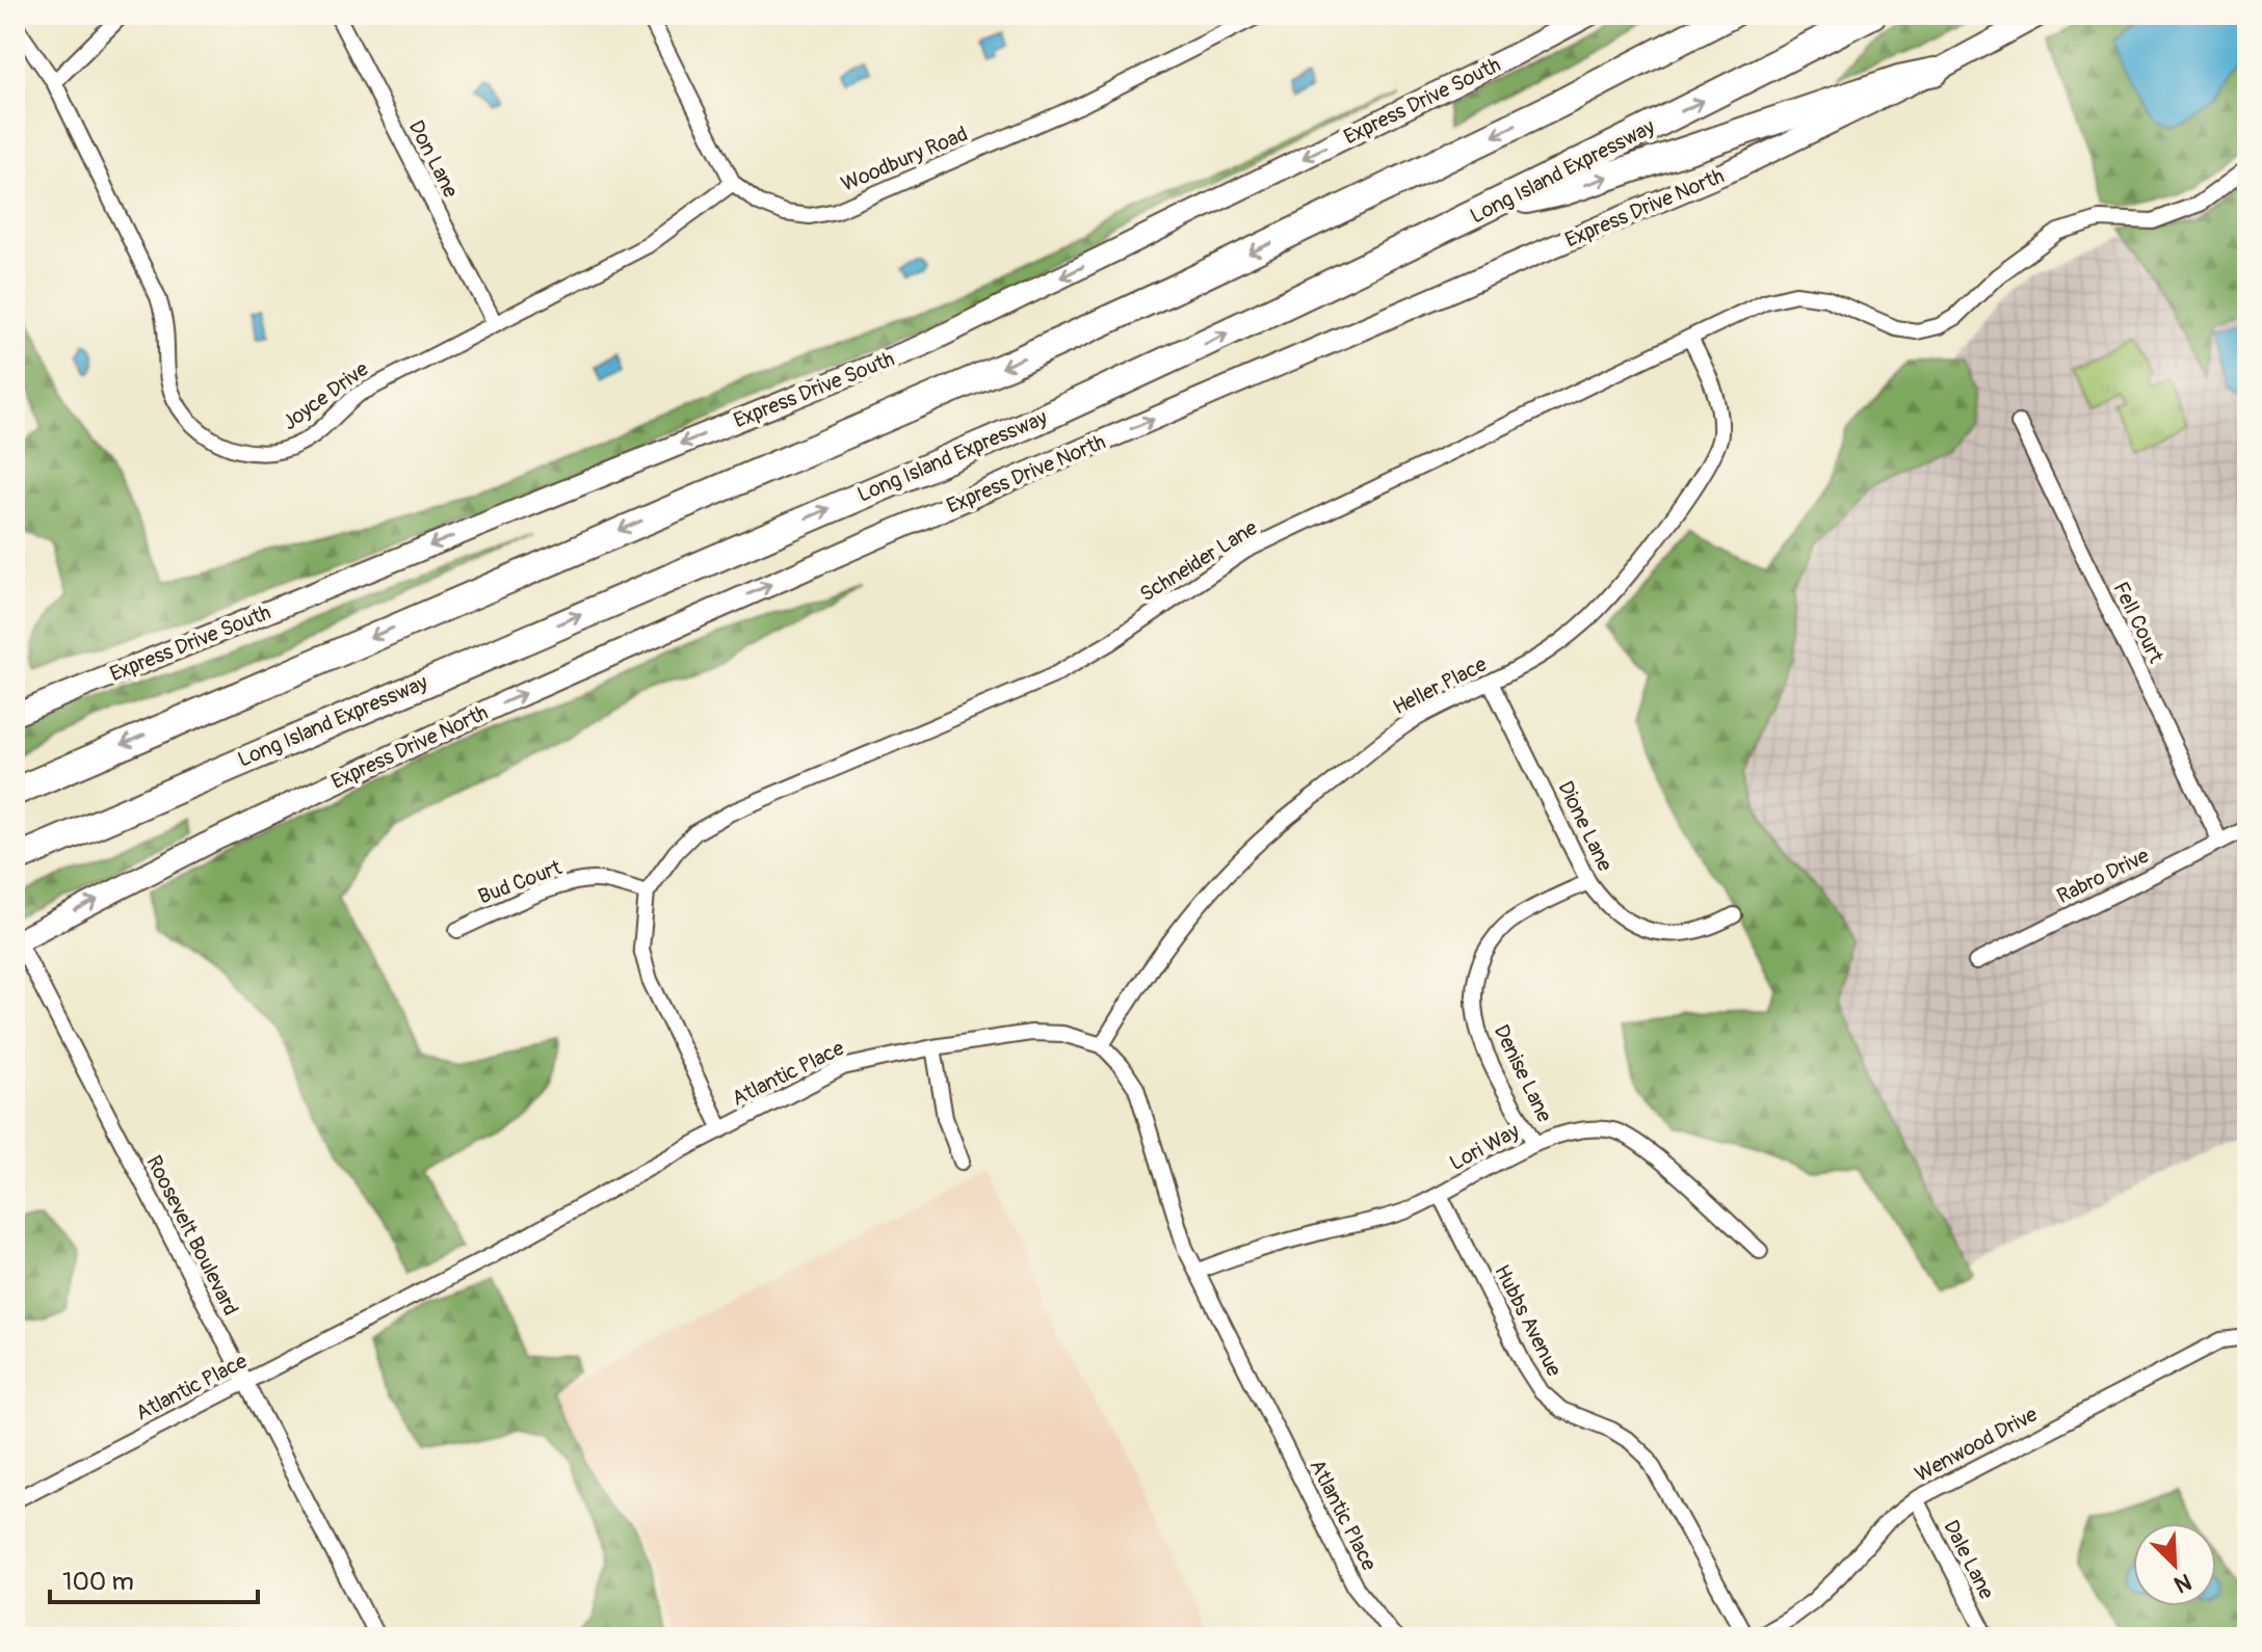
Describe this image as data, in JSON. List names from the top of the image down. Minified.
{"streets":{"highway":["Long Island Expressway"],"main road":["Express Drive South","Express Drive North"],"street":["Don Lane","Woodbury Road","Joyce Drive","Schneider Lane","Fell Court","Heller Place","Dione Lane","Rabro Drive","Bud Court","Atlantic Place","Denise Lane","Lori Way","Roosevelt Boulevard","Hubbs Avenue","Wenwood Drive","Dale Lane"]},"crossings":[["Don Lane","Joyce Drive"],["Woodbury Road","Joyce Drive"],["Express Drive North","Roosevelt Boulevard"],["Schneider Lane","Heller Place"],["Schneider Lane","Bud Court"],["Fell Court","Rabro Drive"],["Heller Place","Dione Lane"],["Heller Place","Atlantic Place"],["Dione Lane","Denise Lane"],["Atlantic Place","Lori Way"],["Atlantic Place","Roosevelt Boulevard"],["Denise Lane","Lori Way"],["Lori Way","Hubbs Avenue"],["Wenwood Drive","Dale Lane"]],"one_way":["Express Drive South","Express Drive North"],"scale_bar":"100 m","north":"bottom right"}
